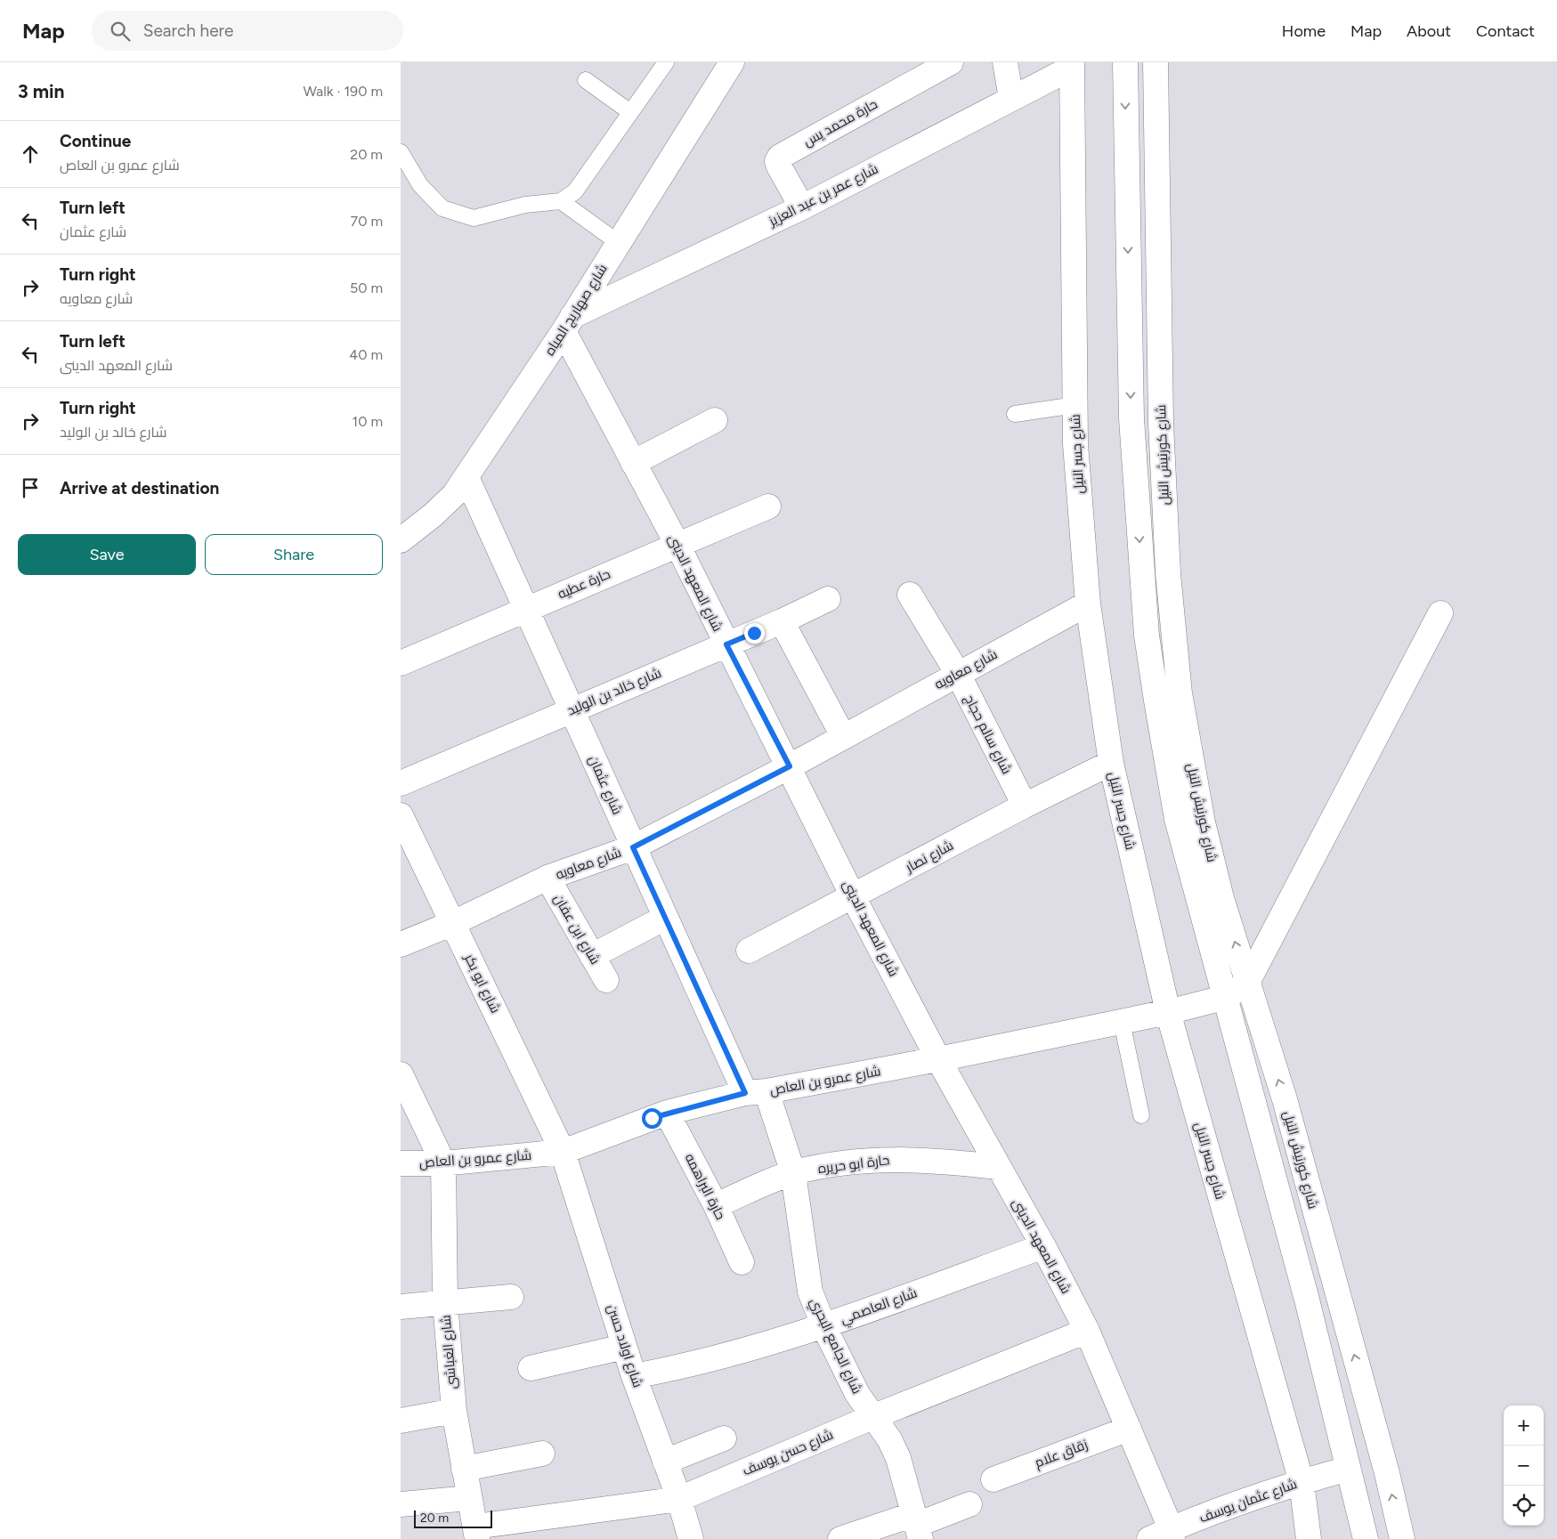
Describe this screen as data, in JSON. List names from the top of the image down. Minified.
{"streets":{"street":["حارة محمد يس","شارع عمر بن عبد العزيز","شارع صهاريج المياه","شارع جسر النيل","شارع كورنيش النيل","شارع المعهد الدينى","حارة عطيه","شارع معاويه","شارع خالد بن الوليد","شارع سالم حجاج","شارع عثمان","شارع نصار","شارع ابن عفان","شارع ابو بكر","شارع عمرو بن العاص","حارة ابو حريره","حارة البراهمه","شارع العاصمي","شارع اولاد حسن","شارع الجامع البحري","شارع الغباشى","شارع حسن يوسف","زقاق علام","شارع عثمان يوسف"]},"crossings":[["حارة محمد يس","شارع عمر بن عبد العزيز"],["شارع عمر بن عبد العزيز","شارع صهاريج المياه"],["شارع عمر بن عبد العزيز","شارع جسر النيل"],["شارع عمر بن عبد العزيز","شارع المعهد الدينى"],["شارع صهاريج المياه","شارع المعهد الدينى"],["شارع صهاريج المياه","شارع عثمان"],["شارع جسر النيل","شارع معاويه"],["شارع جسر النيل","شارع نصار"],["شارع جسر النيل","شارع عمرو بن العاص"],["شارع جسر النيل","شارع عثمان يوسف"],["شارع كورنيش النيل","شارع عمرو بن العاص"],["شارع كورنيش النيل","شارع عثمان يوسف"],["شارع المعهد الدينى","حارة عطيه"],["شارع المعهد الدينى","شارع معاويه"],["شارع المعهد الدينى","شارع خالد بن الوليد"],["شارع المعهد الدينى","شارع نصار"],["شارع المعهد الدينى","شارع عمرو بن العاص"],["شارع المعهد الدينى","حارة ابو حريره"],["شارع المعهد الدينى","شارع العاصمي"],["شارع المعهد الدينى","شارع حسن يوسف"],["شارع المعهد الدينى","زقاق علام"],["شارع المعهد الدينى","شارع عثمان يوسف"],["حارة عطيه","شارع عثمان"],["شارع معاويه","شارع سالم حجاج"],["شارع معاويه","شارع عثمان"],["شارع معاويه","شارع ابن عفان"],["شارع معاويه","شارع ابو بكر"],["شارع خالد بن الوليد","شارع عثمان"],["شارع سالم حجاج","شارع نصار"],["شارع عثمان","شارع عمرو بن العاص"],["شارع عثمان","شارع الجامع البحري"],["شارع ابو بكر","شارع عمرو بن العاص"],["شارع ابو بكر","شارع اولاد حسن"],["شارع عمرو بن العاص","حارة البراهمه"],["شارع عمرو بن العاص","شارع اولاد حسن"],["شارع عمرو بن العاص","شارع الجامع البحري"],["شارع عمرو بن العاص","شارع الغباشى"],["حارة ابو حريره","حارة البراهمه"],["حارة ابو حريره","شارع الجامع البحري"],["شارع العاصمي","شارع اولاد حسن"],["شارع العاصمي","شارع الجامع البحري"],["شارع اولاد حسن","شارع حسن يوسف"],["شارع الجامع البحري","شارع حسن يوسف"],["شارع الغباشى","شارع حسن يوسف"]],"scale_bar":"20 m","page":{"header":"Map","search":"Search here","nav":["Home","Map","About","Contact"],"heading":["3 min","Walk · 190 m"],"list":[["Continue","شارع عمرو بن العاص","20 m"],["Turn left","شارع عثمان","70 m"],["Turn right","شارع معاويه","50 m"],["Turn left","شارع المعهد الدينى","40 m"],["Turn right","شارع خالد بن الوليد","10 m"],"Arrive at destination"],"buttons":["Save","Share"],"map_buttons":["+","−"],"scale":"20 m"}}
